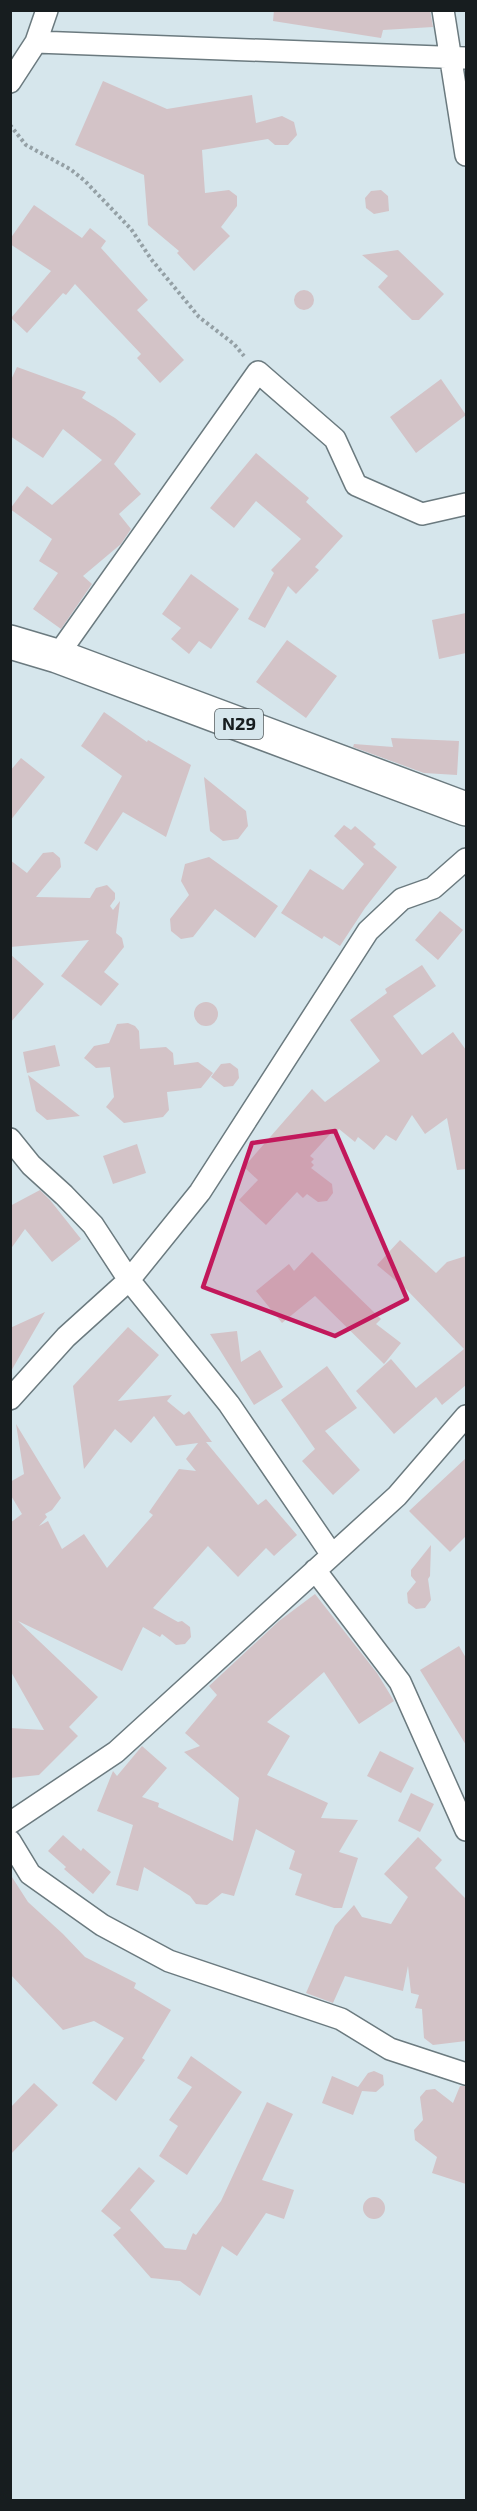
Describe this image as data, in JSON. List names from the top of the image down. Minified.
{"streets":{"main road":["N29"]}}
